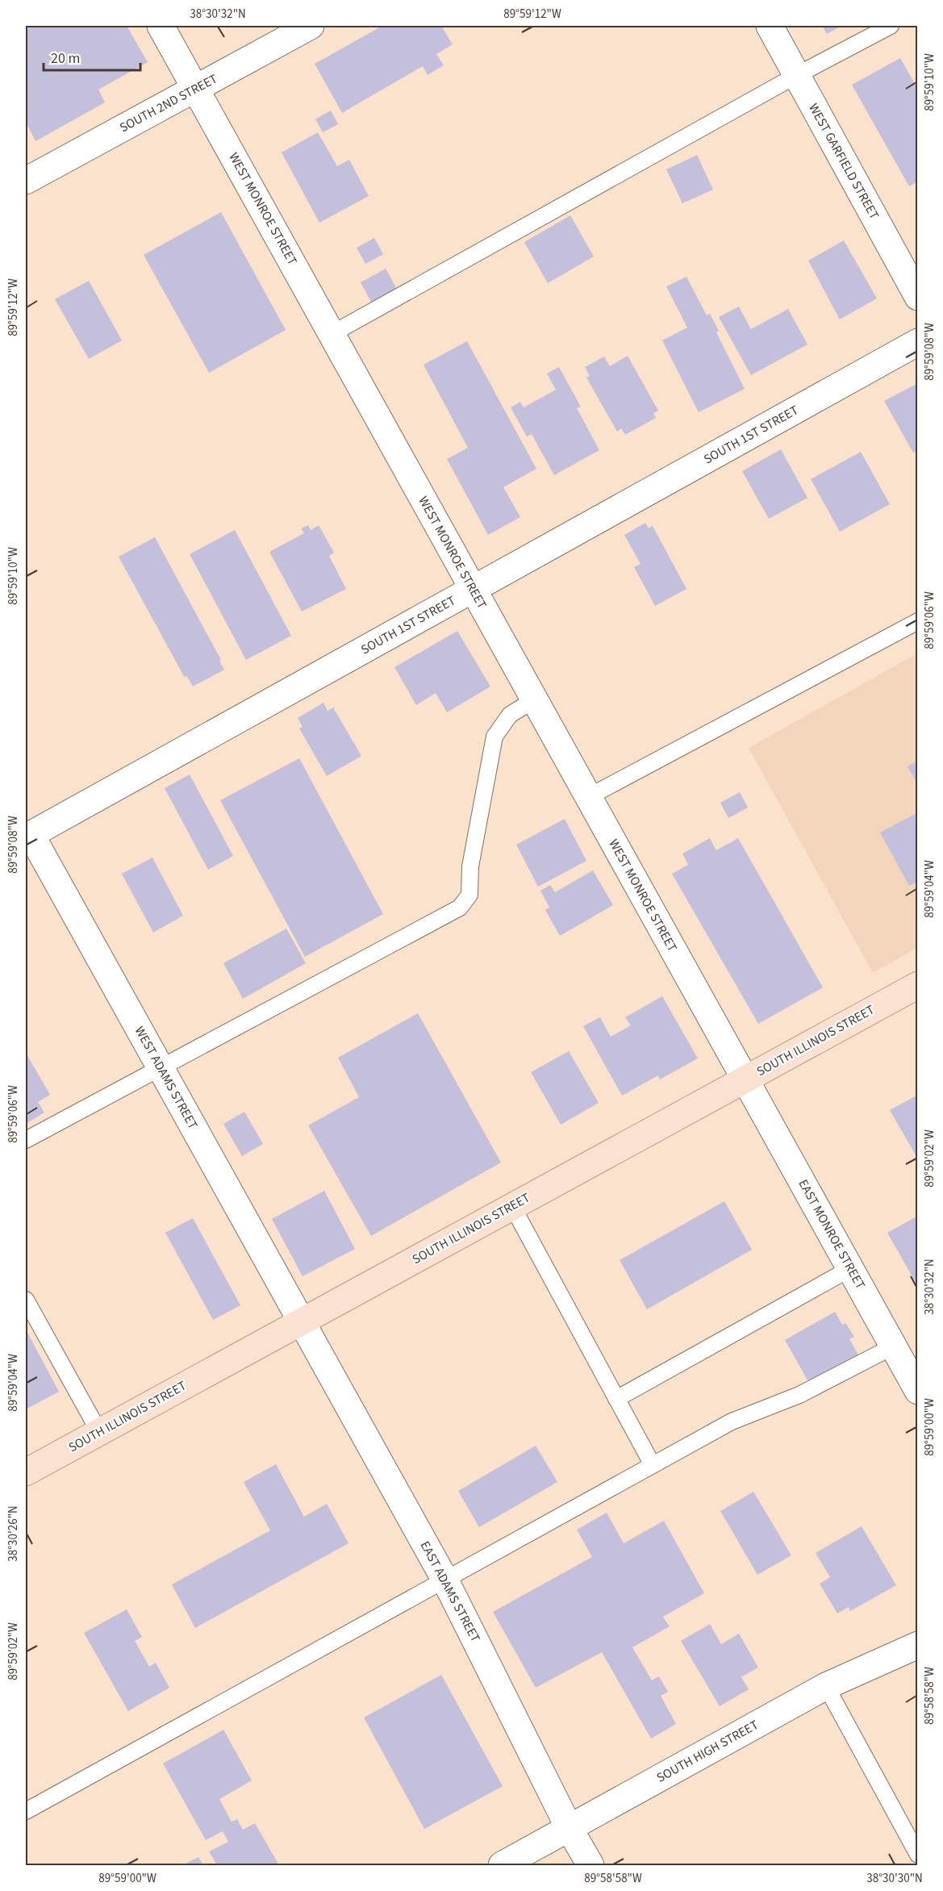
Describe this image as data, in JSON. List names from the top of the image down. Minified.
{"streets":{"main road":["SOUTH ILLINOIS STREET"],"street":["SOUTH 2ND STREET","WEST GARFIELD STREET","WEST MONROE STREET","SOUTH 1ST STREET","WEST ADAMS STREET","EAST MONROE STREET","EAST ADAMS STREET","SOUTH HIGH STREET"]},"crossings":[["SOUTH 2ND STREET","WEST MONROE STREET"],["WEST MONROE STREET","SOUTH 1ST STREET"],["WEST MONROE STREET","SOUTH ILLINOIS STREET"],["WEST MONROE STREET","EAST MONROE STREET"],["SOUTH 1ST STREET","WEST ADAMS STREET"],["SOUTH ILLINOIS STREET","WEST ADAMS STREET"],["SOUTH ILLINOIS STREET","EAST MONROE STREET"],["SOUTH ILLINOIS STREET","EAST ADAMS STREET"],["WEST ADAMS STREET","EAST ADAMS STREET"],["EAST ADAMS STREET","SOUTH HIGH STREET"]],"scale_bar":"20 m","coordinates":["38°30'32\"N","89°59'12\"W","89°59'10\"W","89°59'08\"W","89°59'06\"W","89°59'04\"W","89°59'02\"W","89°59'00\"W","38°30'26\"N","89°58'58\"W","38°30'30\"N"]}
